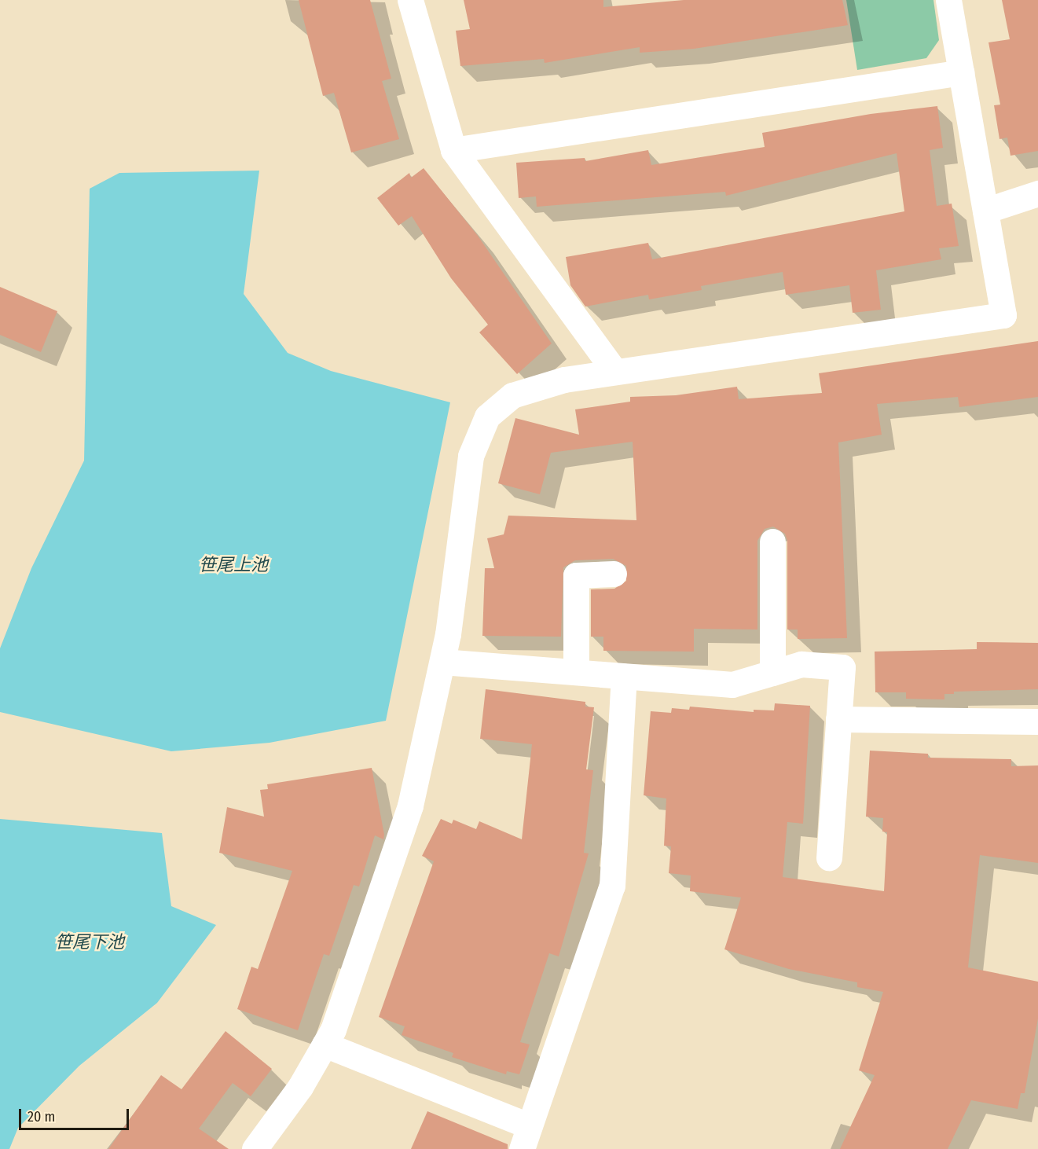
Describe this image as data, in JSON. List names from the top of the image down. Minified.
{"water":["笹尾上池","笹尾下池"],"scale_bar":"20 m"}
